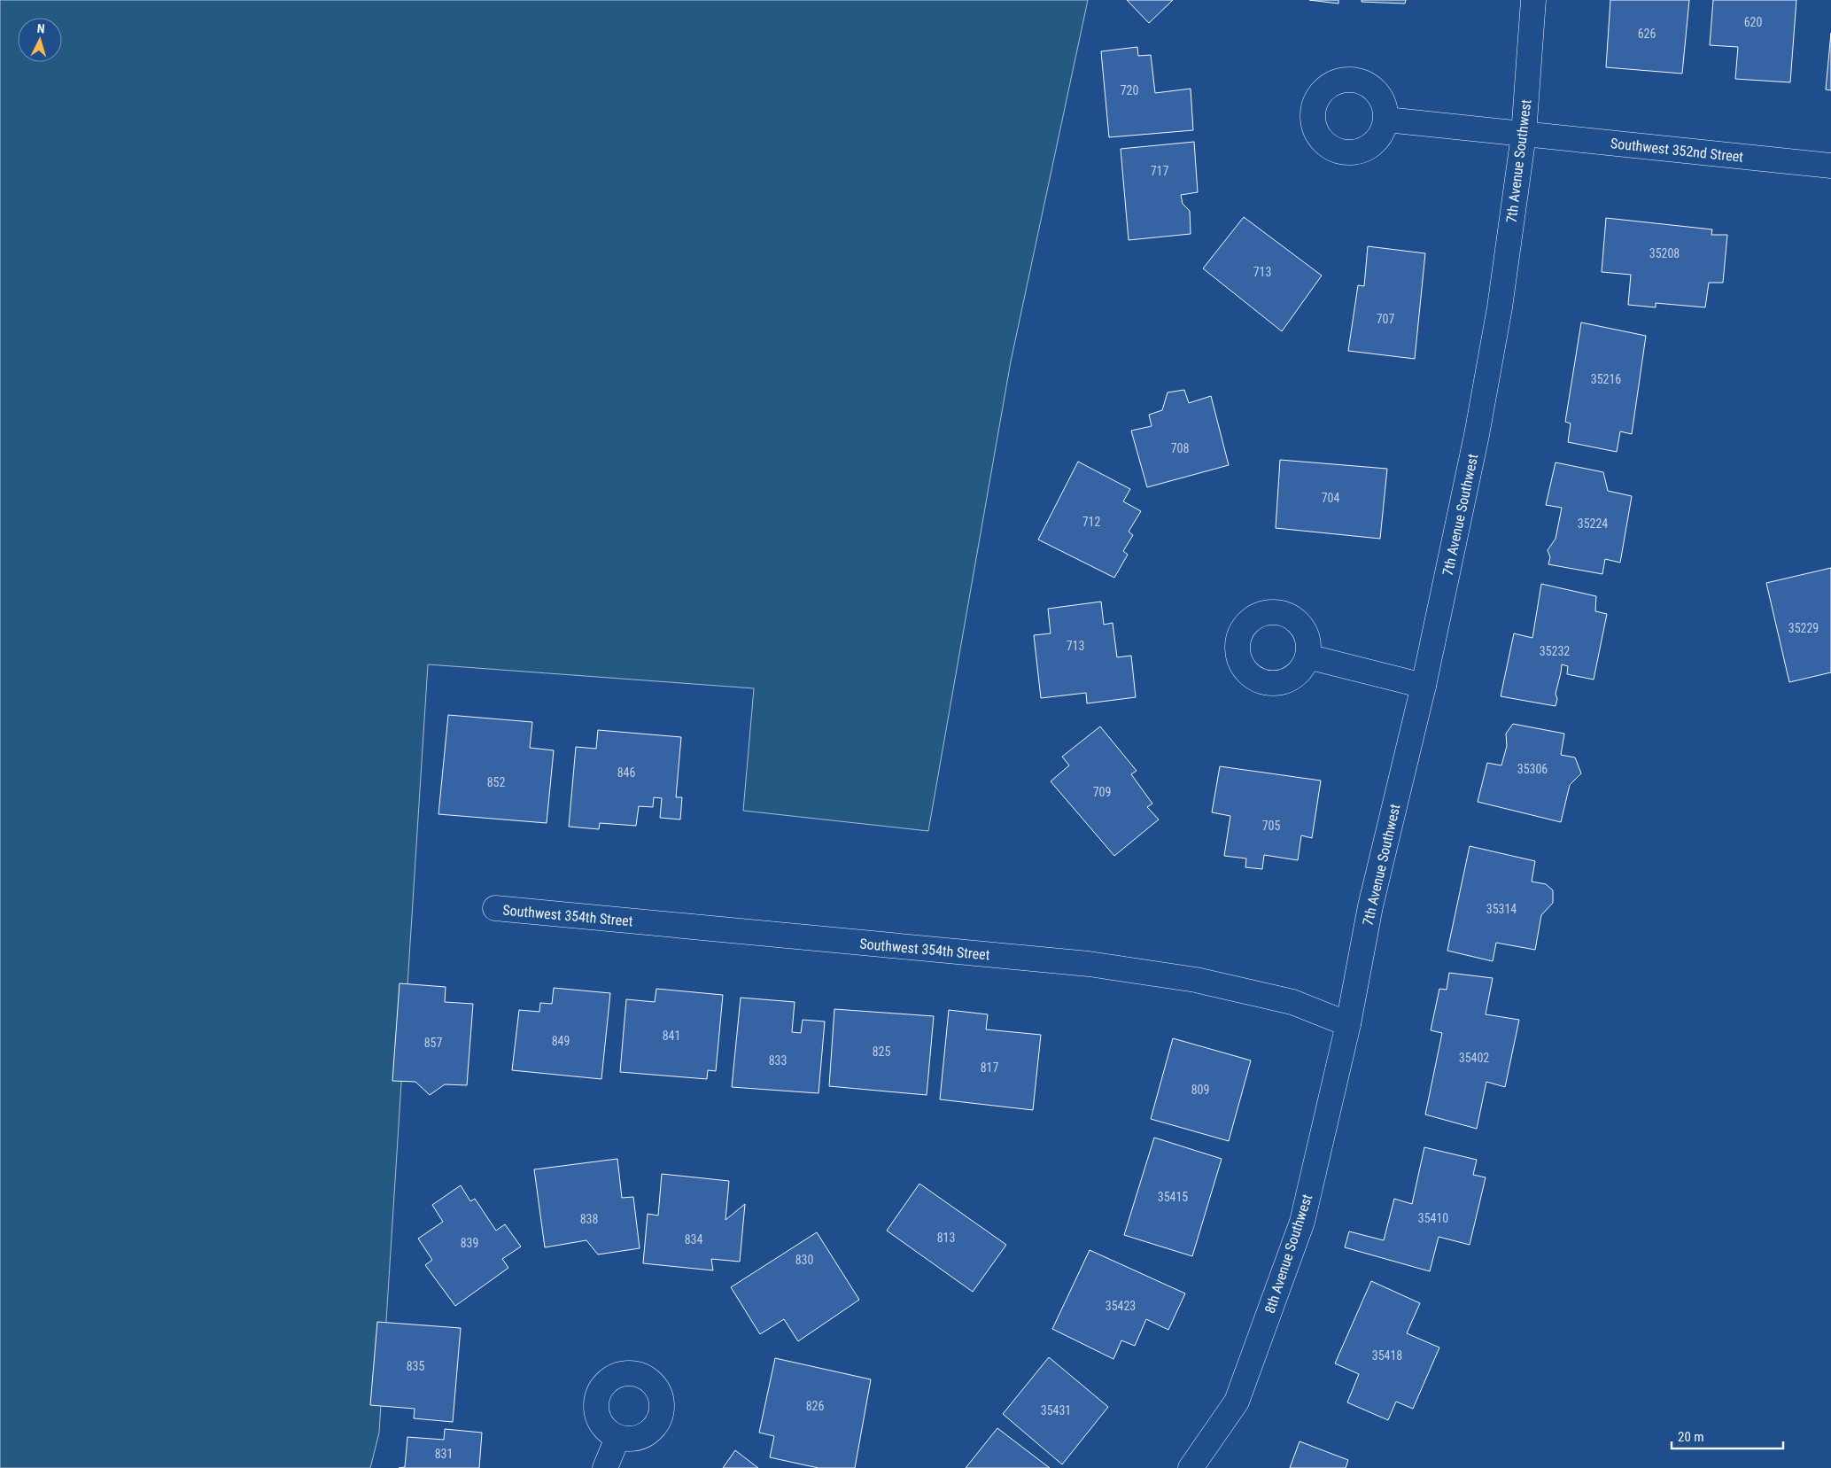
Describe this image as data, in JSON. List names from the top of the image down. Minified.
{"streets":{"street":["Southwest 352nd Street","7th Avenue Southwest","Southwest 354th Street","8th Avenue Southwest"]},"crossings":[["Southwest 352nd Street","7th Avenue Southwest"],["7th Avenue Southwest","Southwest 354th Street"],["7th Avenue Southwest","8th Avenue Southwest"],["Southwest 354th Street","8th Avenue Southwest"]],"house_numbers":["620","626","720","717","35208","713","707","35216","708","704","712","35224","35229","713","35232","35306","846","852","709","705","35314","841","849","857","825","35402","833","817","809","35415","35410","838","813","834","839","830","35423","35418","835","826","35431","831"],"scale_bar":"20 m","north":"top"}
